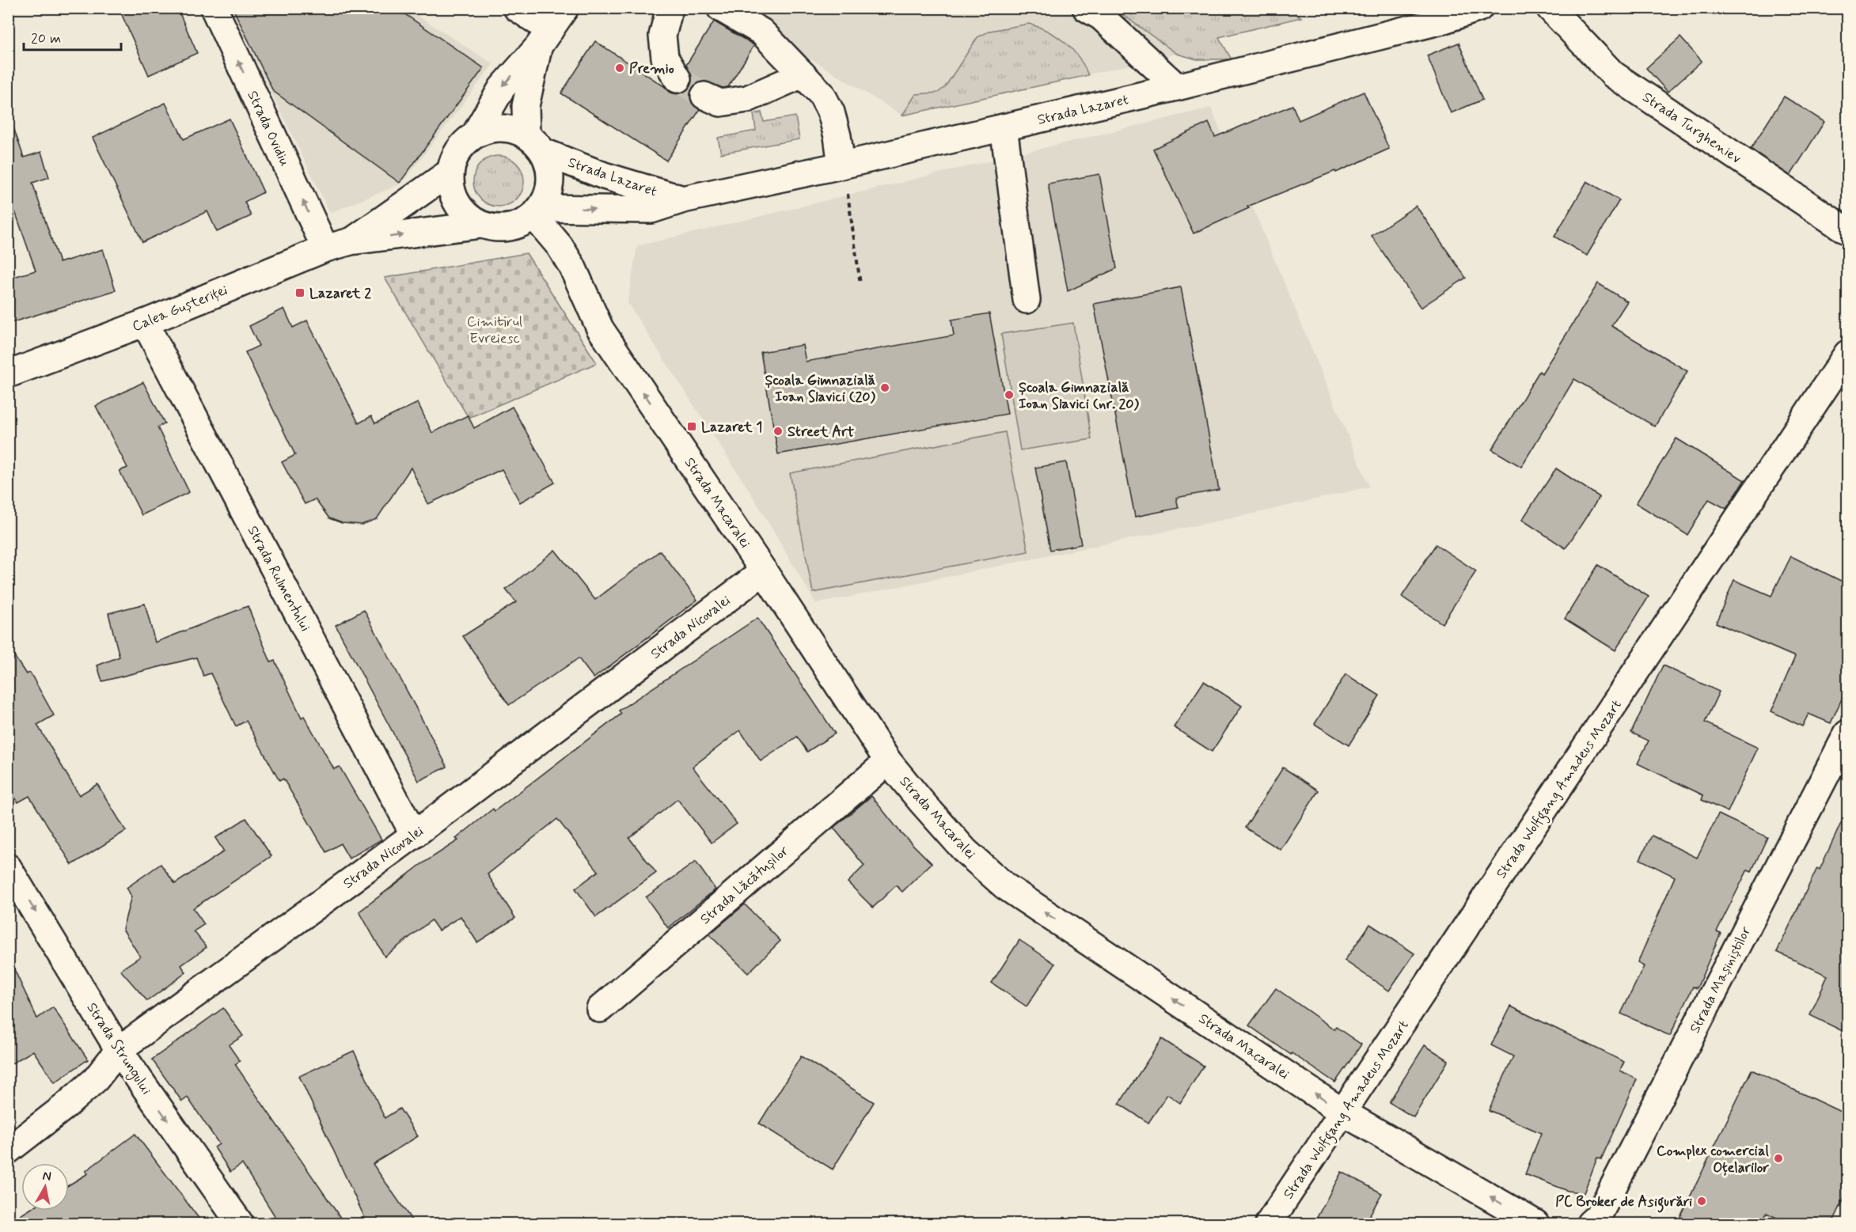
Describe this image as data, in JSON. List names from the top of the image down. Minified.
{"streets":{"street":["Strada Lazaret","Strada Turgheniev","Strada Ovidiu","Calea Gușteriței","Strada Macaralei","Strada Rulmentului","Strada Nicovalei","Strada Wolfgang Amadeus Mozart","Strada Lăcătușilor","Strada Mașiniștilor","Strada Strungului"]},"crossings":[["Strada Lazaret","Calea Gușteriței"],["Strada Lazaret","Strada Macaralei"],["Strada Ovidiu","Calea Gușteriței"],["Calea Gușteriței","Strada Macaralei"],["Calea Gușteriței","Strada Rulmentului"],["Strada Macaralei","Strada Nicovalei"],["Strada Macaralei","Strada Wolfgang Amadeus Mozart"],["Strada Macaralei","Strada Lăcătușilor"],["Strada Rulmentului","Strada Nicovalei"],["Strada Nicovalei","Strada Strungului"]],"one_way":["Strada Ovidiu","Strada Macaralei","Strada Strungului"],"parks":["Cimitirul Evreiesc"],"places":{"other":["Premio","Școala Gimnazială Ioan Slavici (20)","Școala Gimnazială Ioan Slavici (nr. 20)","Street Art","Complex comercial Oțelarilor","PC Broker de Asigurări"],"transit":["Lazaret 2","Lazaret 1"]},"scale_bar":"20 m","north":"top"}
